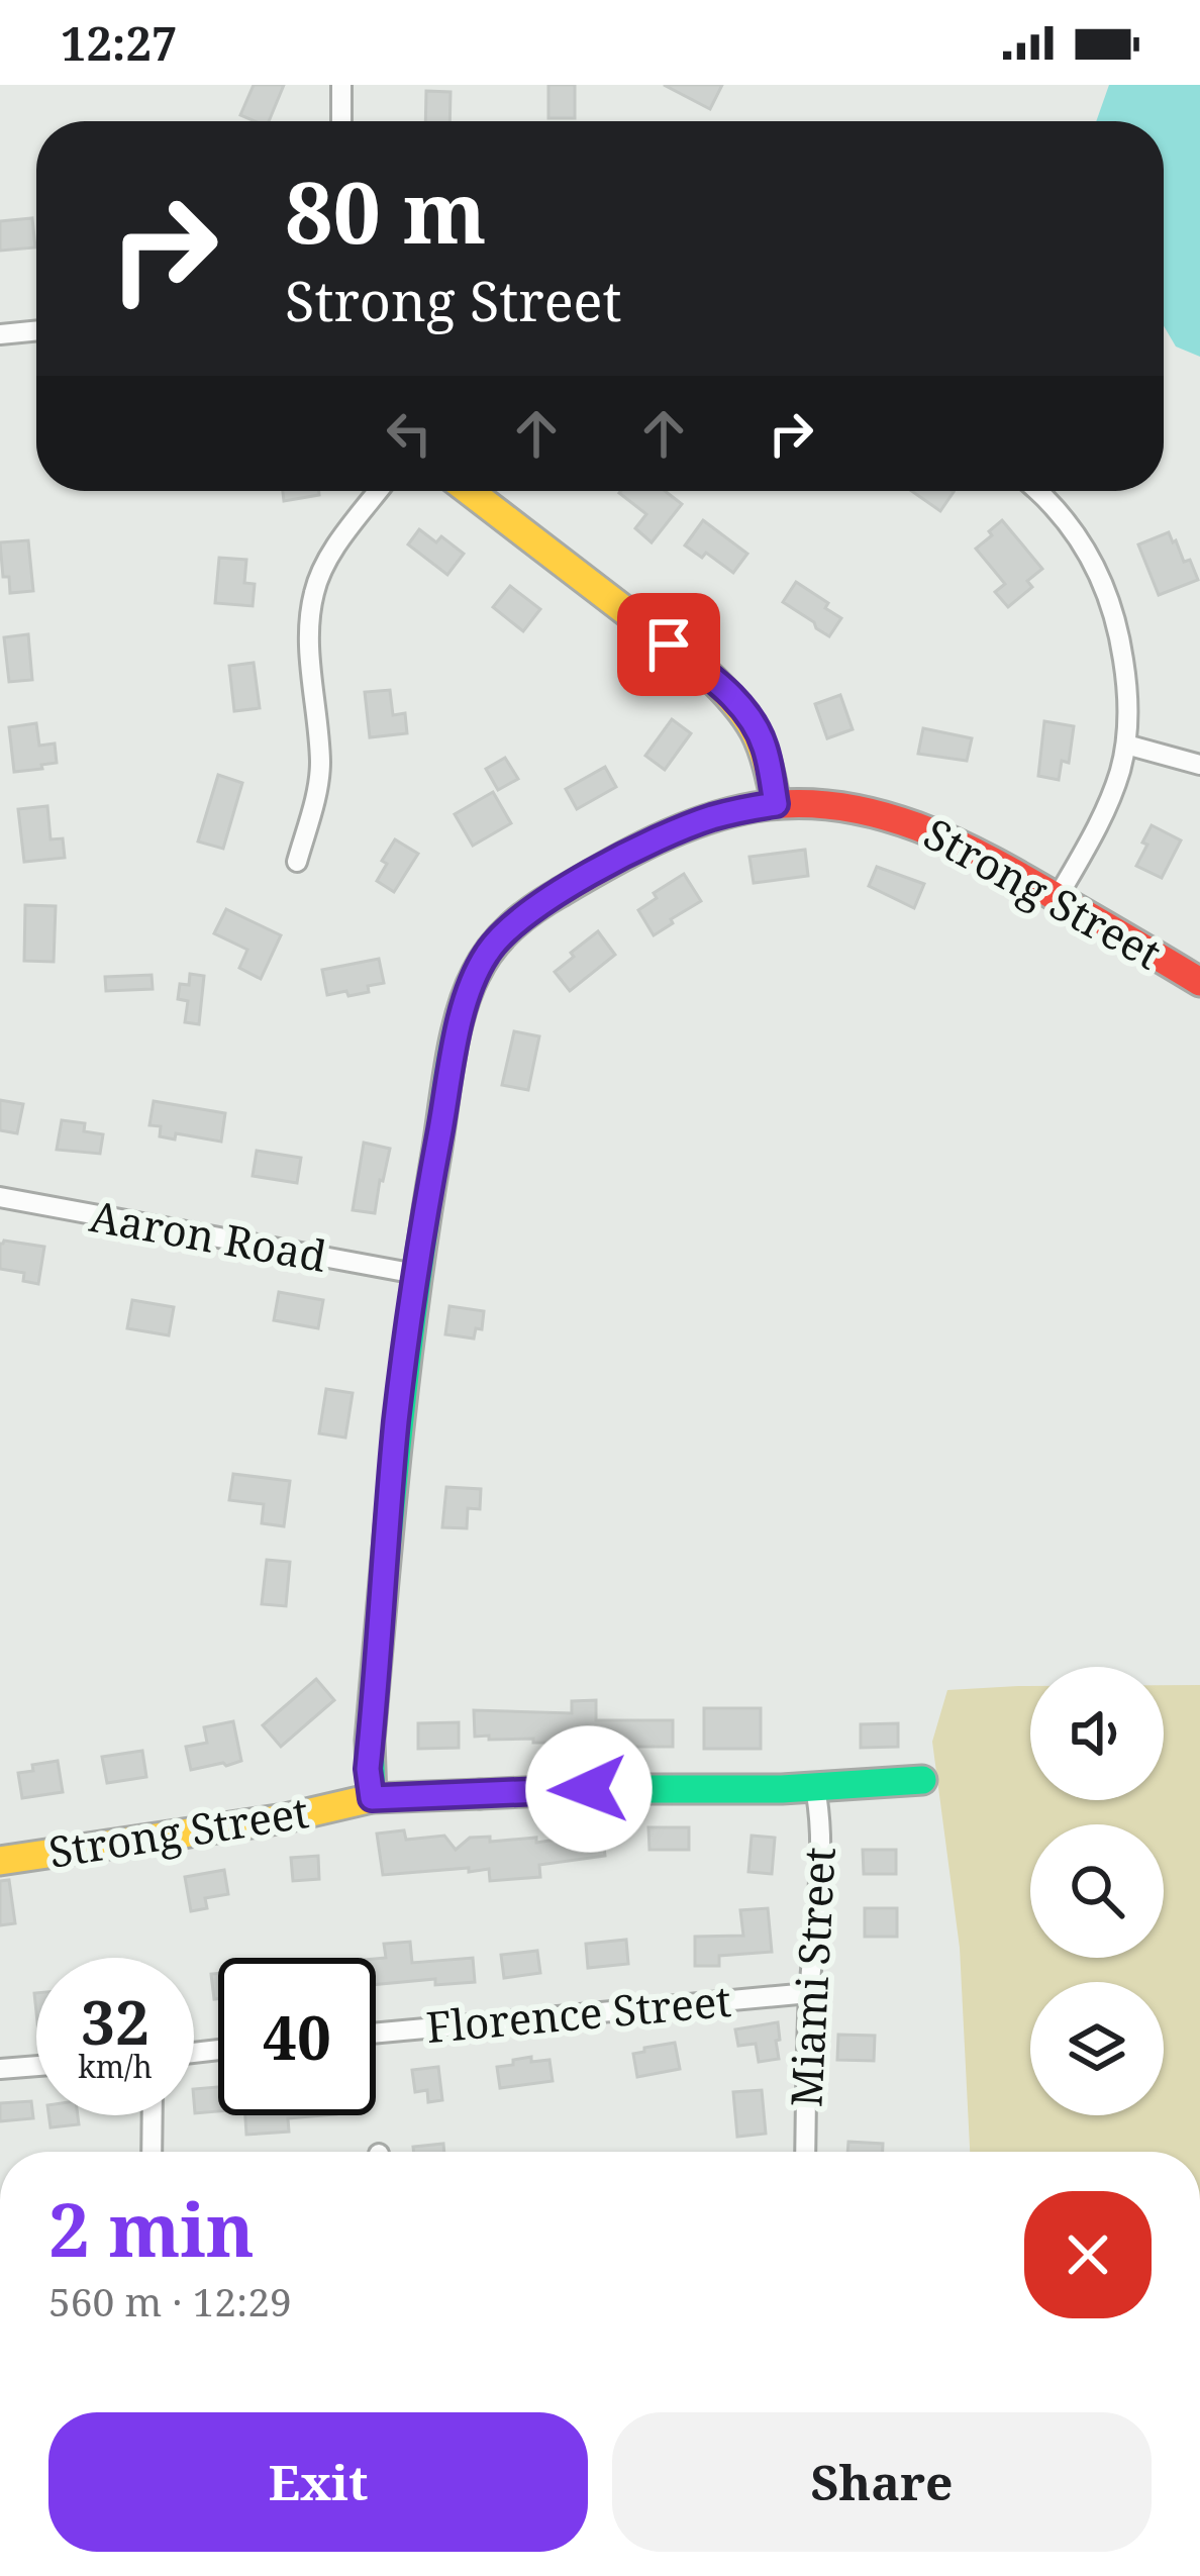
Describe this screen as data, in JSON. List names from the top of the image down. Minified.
{"streets":{"street":["Strong Street","Aaron Road","Miami Street","Florence Street"]},"crossings":[["Strong Street","Aaron Road"],["Miami Street","Florence Street"]],"page":{"status":"12:27","turn":["80 m","Strong Street"],"speed":"32 km/h","limit":"40","heading":["2 min","560 m · 12:29"],"buttons":["Exit","Share"]}}
